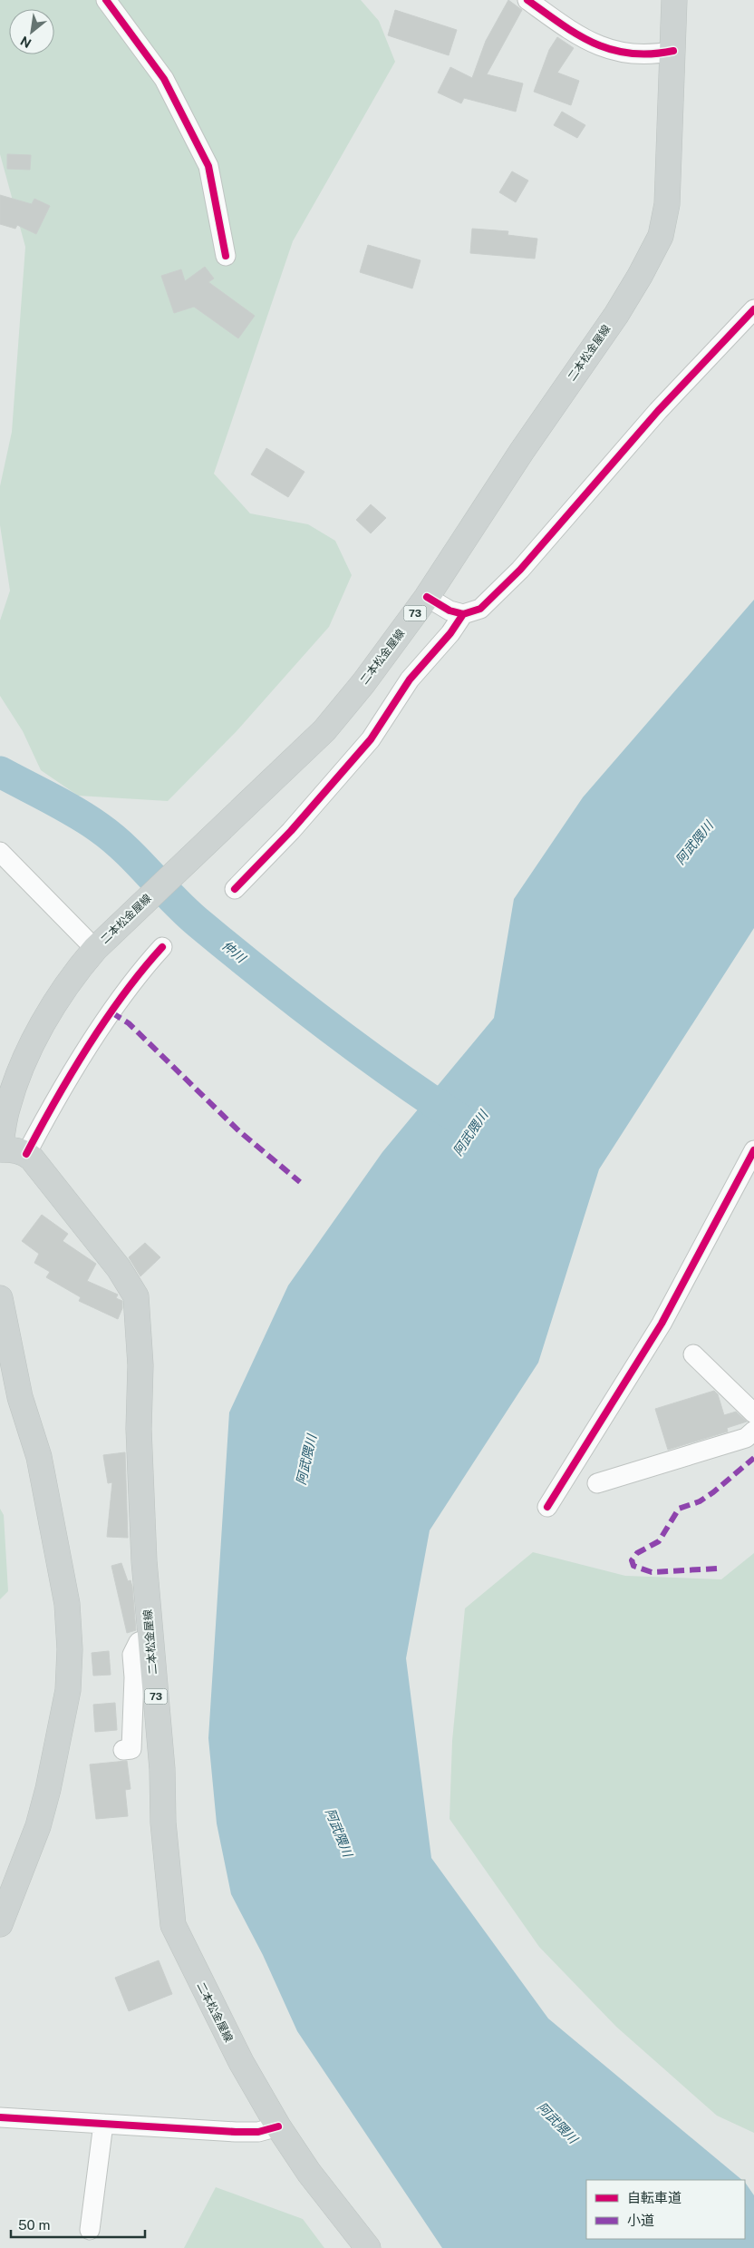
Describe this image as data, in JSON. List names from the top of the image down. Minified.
{"streets":{"main road":["二本松金屋線","73"]},"water":["阿武隈川","仲川"],"legend":["自転車道","小道"],"scale_bar":"50 m","north":"bottom left"}
